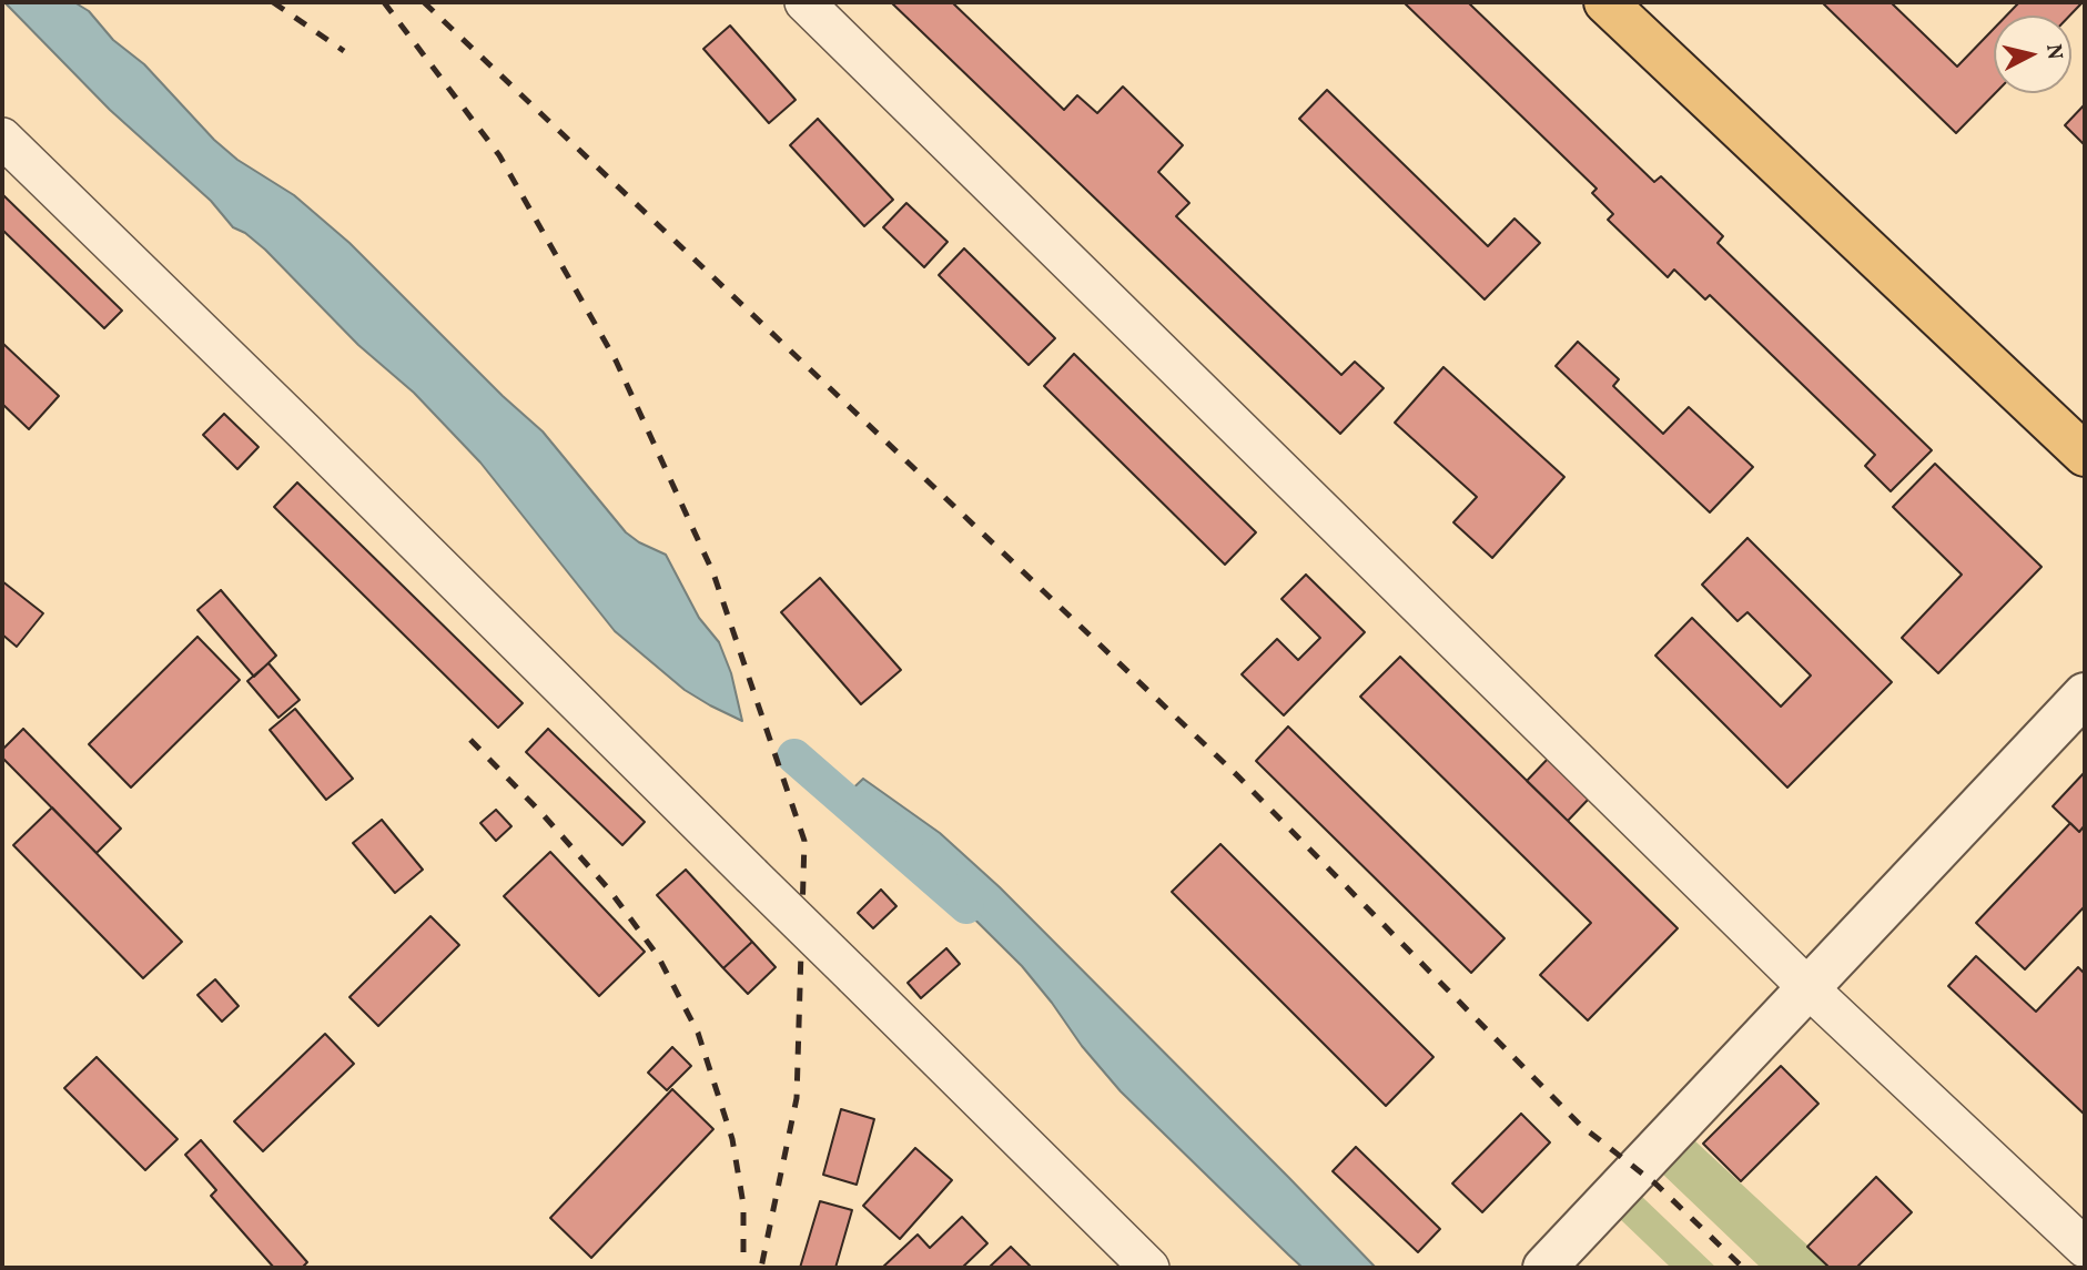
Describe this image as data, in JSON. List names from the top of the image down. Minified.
{"north":"right"}
